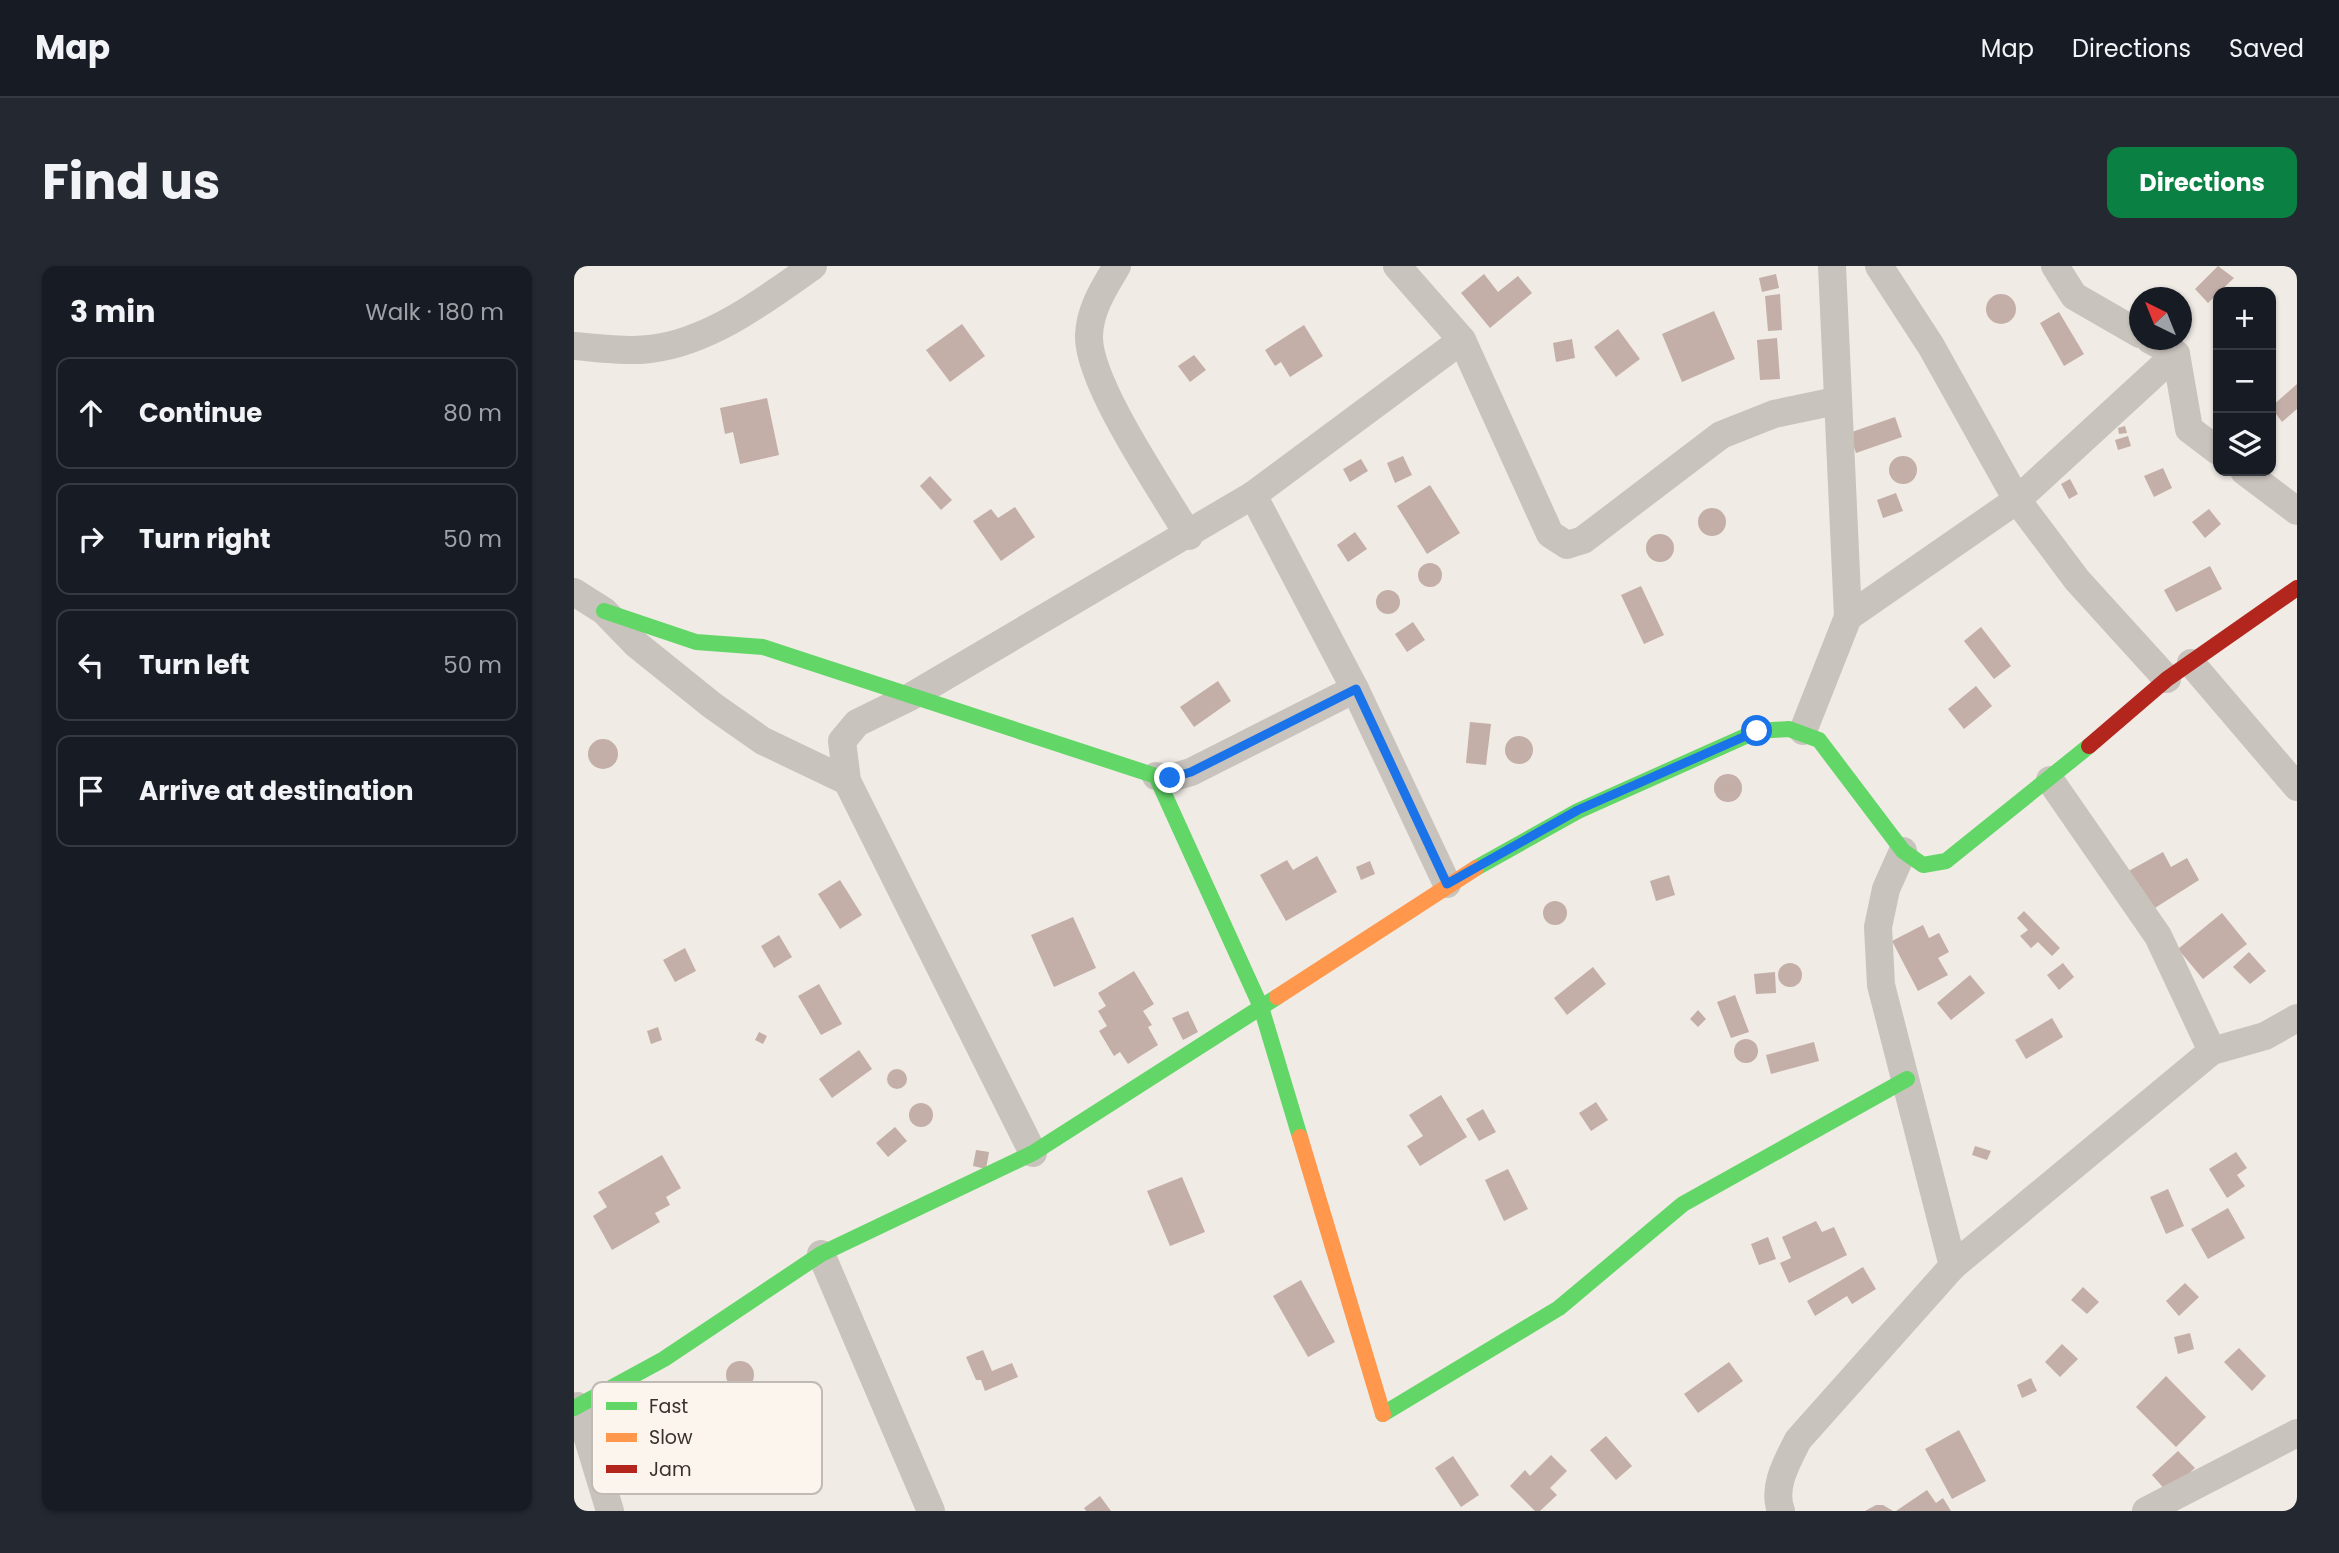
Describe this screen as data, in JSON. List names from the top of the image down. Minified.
{"legend":["Fast","Slow","Jam"],"north":"top left","page":{"header":"Map","nav":["Map","Directions","Saved"],"title":"Find us","buttons":"Directions","heading":["3 min","Walk · 180 m"],"map_buttons":["+","−"],"list":[["Continue","80 m"],["Turn right","50 m"],["Turn left","50 m"],"Arrive at destination"]}}
